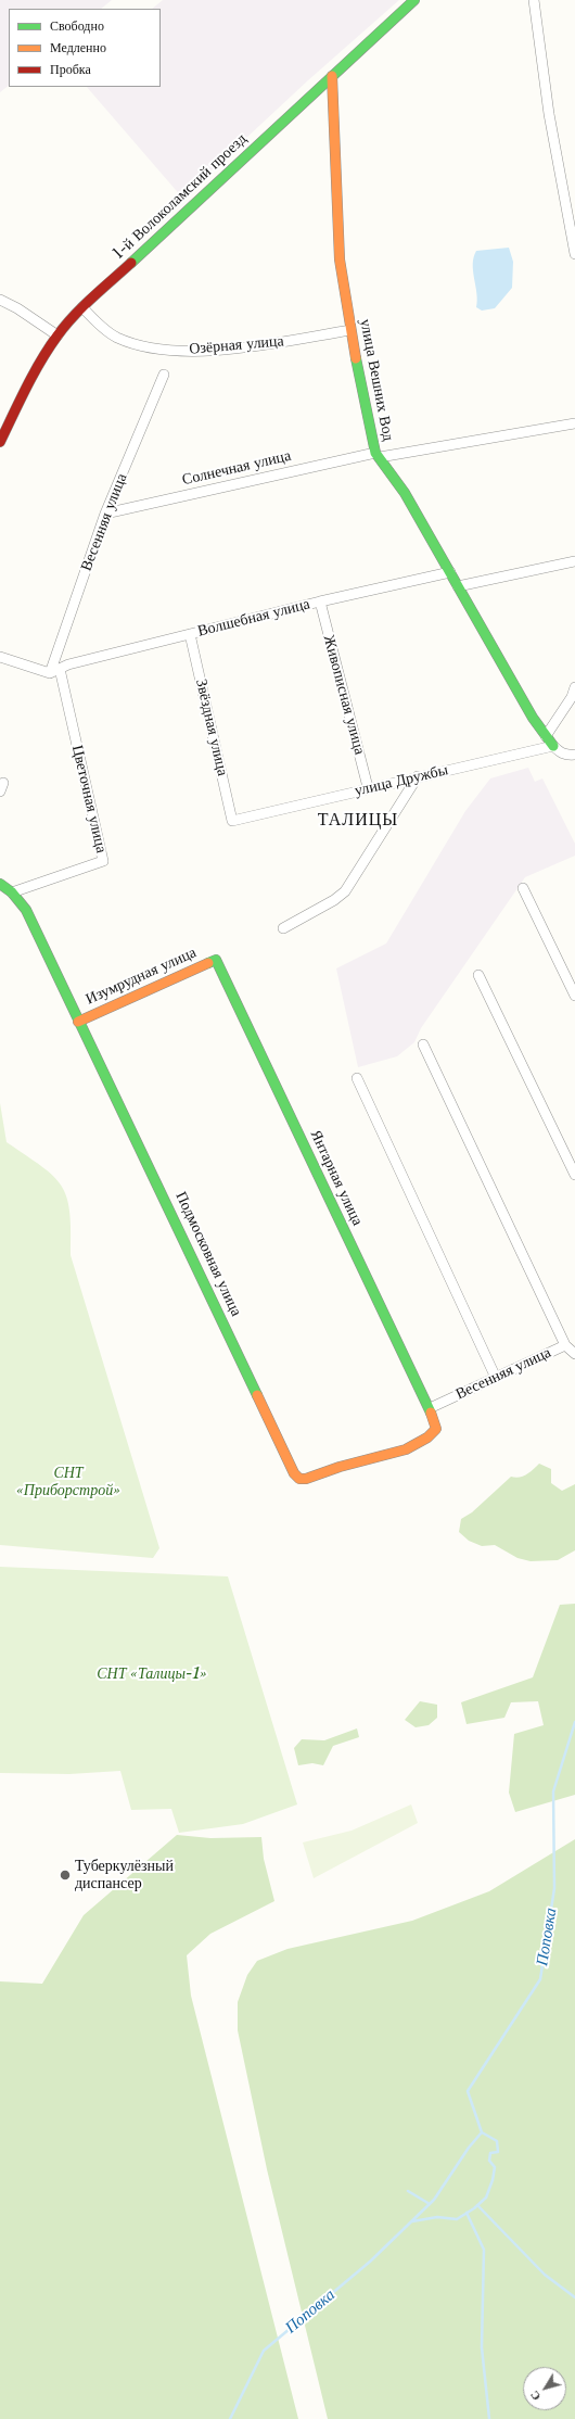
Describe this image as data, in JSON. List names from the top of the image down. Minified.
{"streets":{"street":["1-й Волоколамский проезд","Озёрная улица","улица Вешних Вод","Солнечная улица","Весенняя улица","Волшебная улица","Живописная улица","Звёздная улица","улица Дружбы","Цветочная улица","Изумрудная улица","Янтарная улица","Подмосковная улица"]},"crossings":[["1-й Волоколамский проезд","Озёрная улица"],["1-й Волоколамский проезд","улица Вешних Вод"],["Озёрная улица","улица Вешних Вод"],["улица Вешних Вод","Солнечная улица"],["улица Вешних Вод","Волшебная улица"],["улица Вешних Вод","улица Дружбы"],["Солнечная улица","Весенняя улица"],["Весенняя улица","Волшебная улица"],["Весенняя улица","Цветочная улица"],["Весенняя улица","Янтарная улица"],["Весенняя улица","Подмосковная улица"],["Волшебная улица","Живописная улица"],["Волшебная улица","Звёздная улица"],["Волшебная улица","Цветочная улица"],["Живописная улица","улица Дружбы"],["Звёздная улица","улица Дружбы"],["Цветочная улица","Подмосковная улица"],["Изумрудная улица","Янтарная улица"],["Изумрудная улица","Подмосковная улица"],["Янтарная улица","Подмосковная улица"]],"districts":["ТАЛИЦЫ"],"water":["Поповка"],"parks":["СНТ «Приборстрой»","СНТ «Талицы-1»"],"places":["Туберкулёзный диспансер"],"legend":["Свободно","Медленно","Пробка"],"north":"bottom left"}
